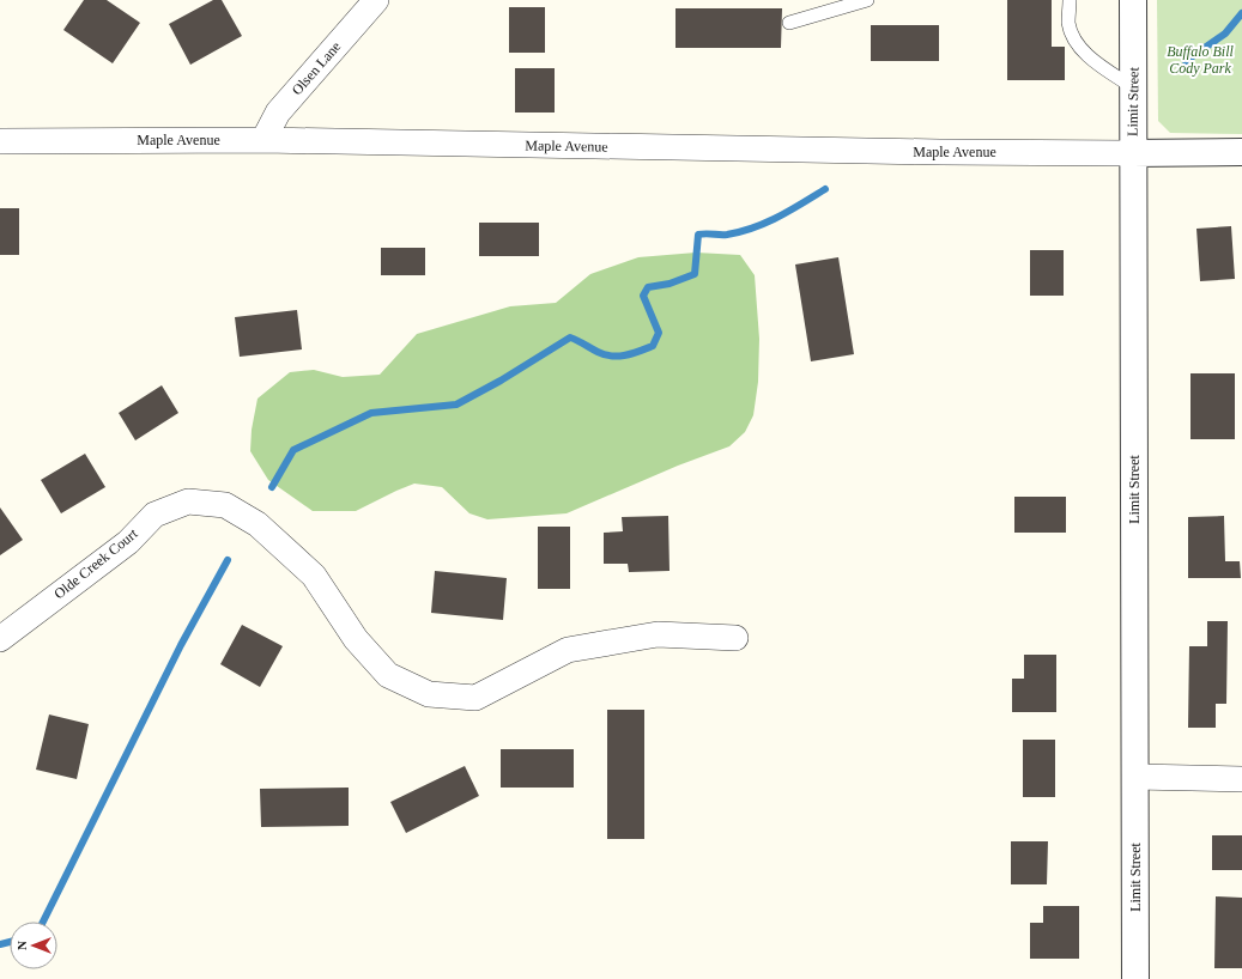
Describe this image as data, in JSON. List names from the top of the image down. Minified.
{"streets":{"street":["Olsen Lane","Limit Street","Maple Avenue","Olde Creek Court"]},"crossings":[["Olsen Lane","Maple Avenue"],["Limit Street","Maple Avenue"]],"parks":["Buffalo Bill Cody Park"],"north":"left"}
